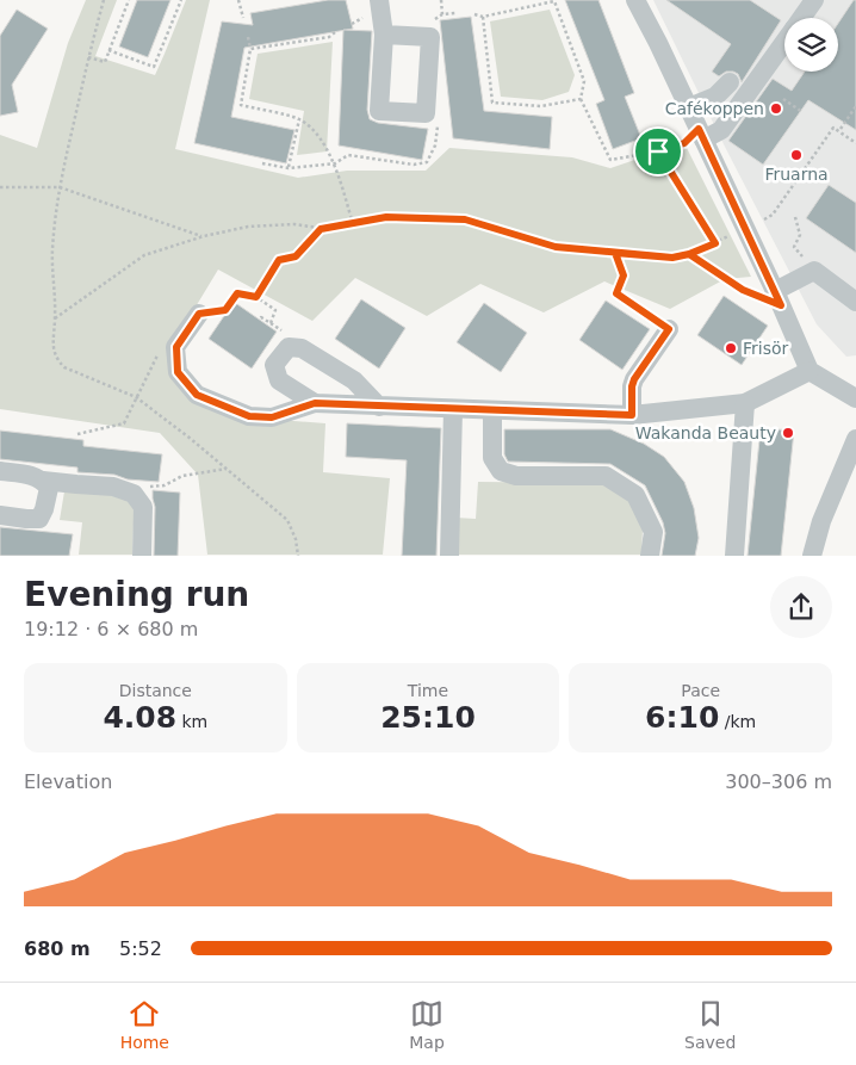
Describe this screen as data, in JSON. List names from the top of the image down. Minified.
{"places":["Cafékoppen","Fruarna","Frisör","Wakanda Beauty"],"page":{"heading":["Evening run","19:12 · 6 × 680 m"],"stats":[["Distance","4.08 km"],["Time","25:10"],["Pace","6:10 /km"]],"chart":["Elevation","300–306 m"],"list":[{"name":"680 m","note":"5:52"}],"tabs":["Home","Map","Saved"]}}
